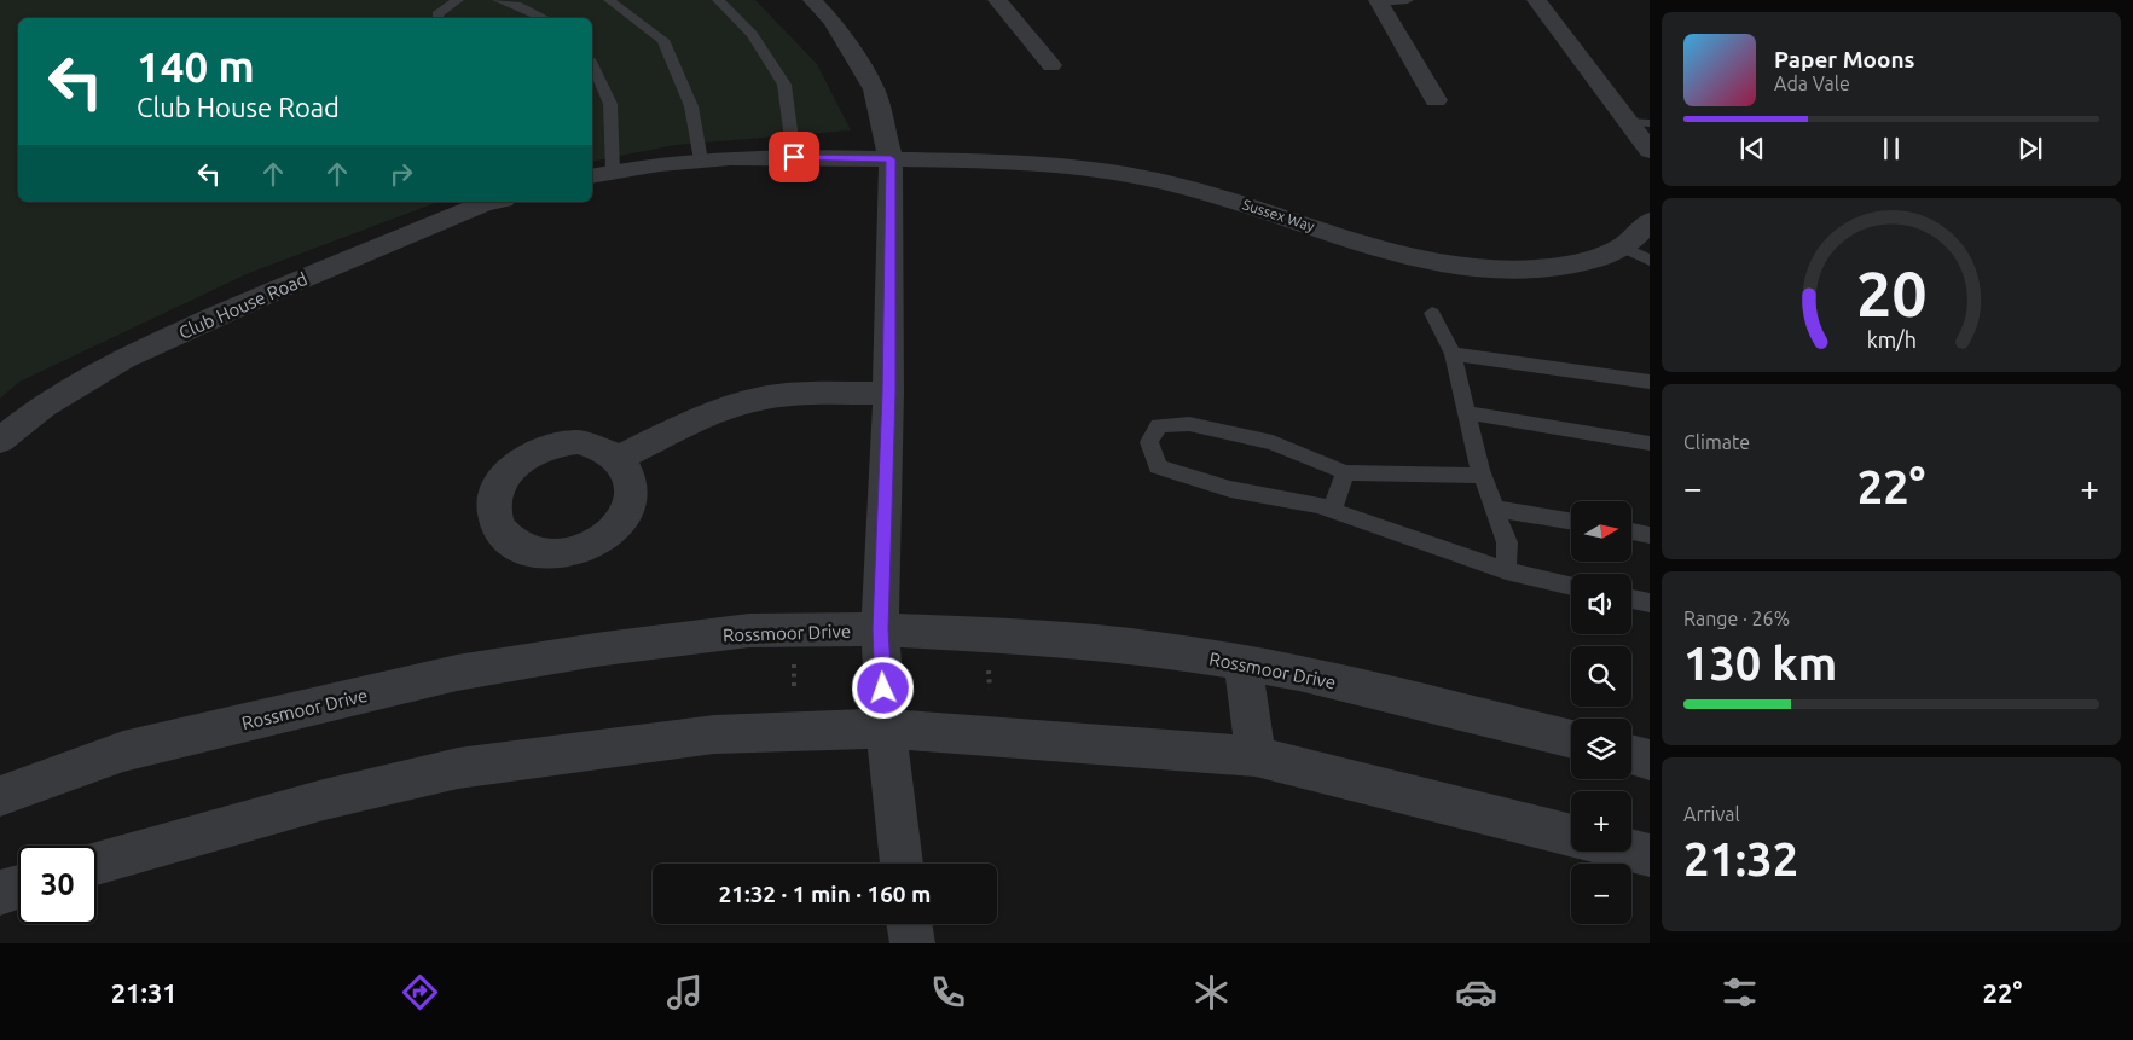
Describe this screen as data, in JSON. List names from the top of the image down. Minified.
{"streets":{"street":["Sussex Way","Club House Road","Rossmoor Drive"]},"north":"right","page":{"turn":["140 m","Club House Road"],"song":["Paper Moons","Ada Vale"],"tile":["Climate",["Range · 26%","130 km"],["Arrival","21:32"]],"heat":["−","22°","+"],"map_buttons":["+","−"],"limit":"30","trip":"21:32 · 1 min · 160 m","tabs":["21:31","22°"],"gauge":["20","km/h"]}}
